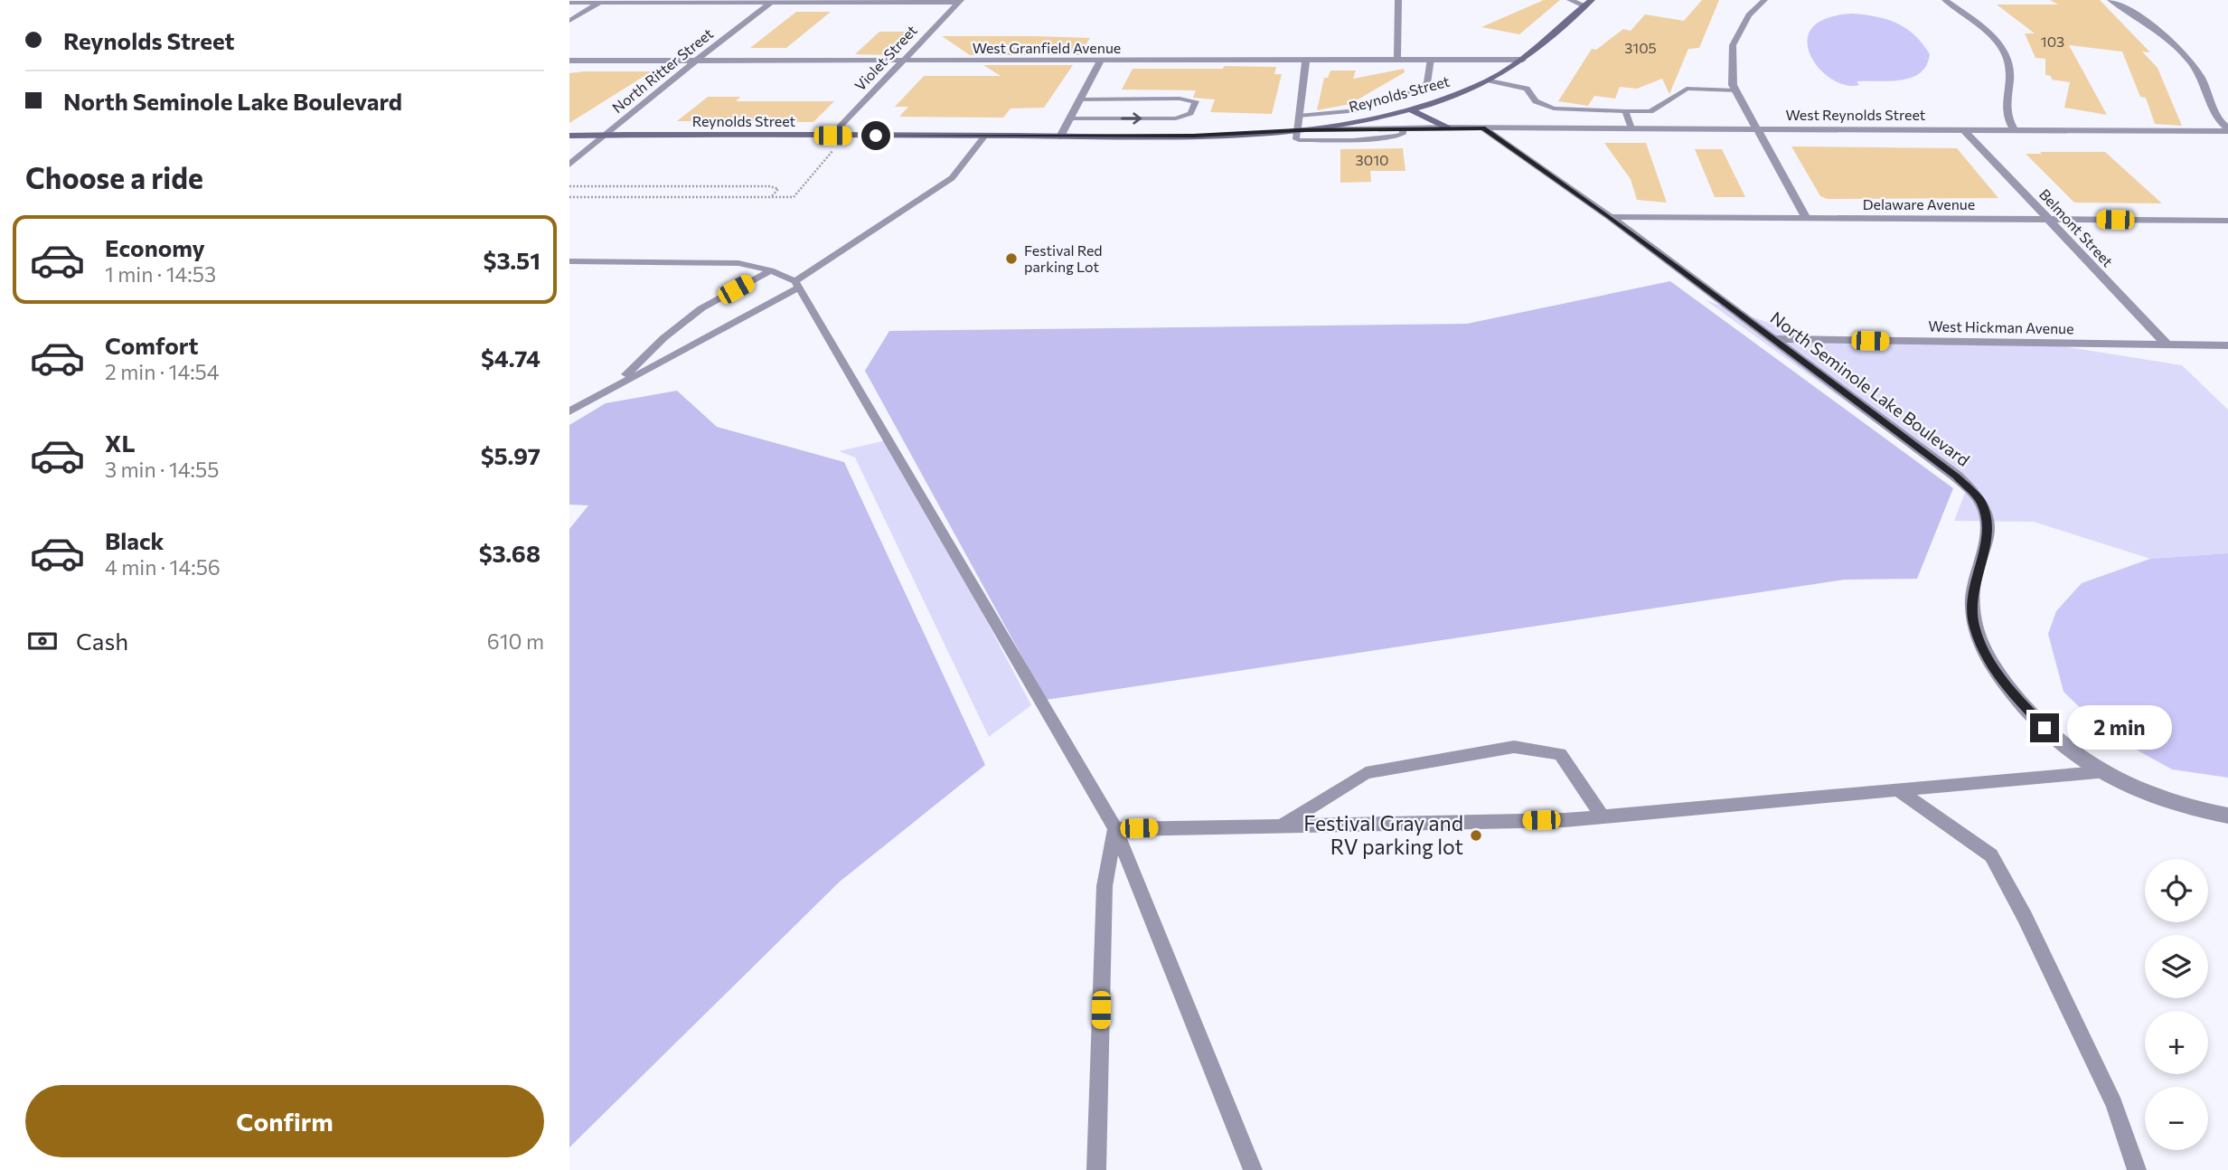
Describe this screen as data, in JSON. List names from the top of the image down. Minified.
{"streets":{"main road":["Reynolds Street"],"street":["West Granfield Avenue","Violet Street","North Ritter Street","West Reynolds Street","Delaware Avenue","Belmont Street","West Hickman Avenue","North Seminole Lake Boulevard"]},"crossings":[["West Granfield Avenue","Violet Street"],["West Granfield Avenue","North Ritter Street"],["West Granfield Avenue","Reynolds Street"],["Violet Street","Reynolds Street"],["North Ritter Street","Reynolds Street"],["Reynolds Street","West Reynolds Street"],["Reynolds Street","North Seminole Lake Boulevard"],["West Reynolds Street","Belmont Street"],["West Reynolds Street","North Seminole Lake Boulevard"],["Delaware Avenue","Belmont Street"],["Delaware Avenue","North Seminole Lake Boulevard"],["Belmont Street","West Hickman Avenue"],["West Hickman Avenue","North Seminole Lake Boulevard"]],"places":["Festival Red parking Lot","Festival Gray and RV parking lot"],"house_numbers":["103","3105","3010"],"page":{"banner":["Reynolds Street","North Seminole Lake Boulevard"],"heading":"Choose a ride","list":[{"name":"Economy","note":"1 min · 14:53","value":"$3.51"},{"name":"Comfort","note":"2 min · 14:54","value":"$4.74"},{"name":"XL","note":"3 min · 14:55","value":"$5.97"},{"name":"Black","note":"4 min · 14:56","value":"$3.68"}],"pay":["Cash","610 m"],"bubble":"2 min","map_buttons":["+","−"],"buttons":"Confirm"}}
